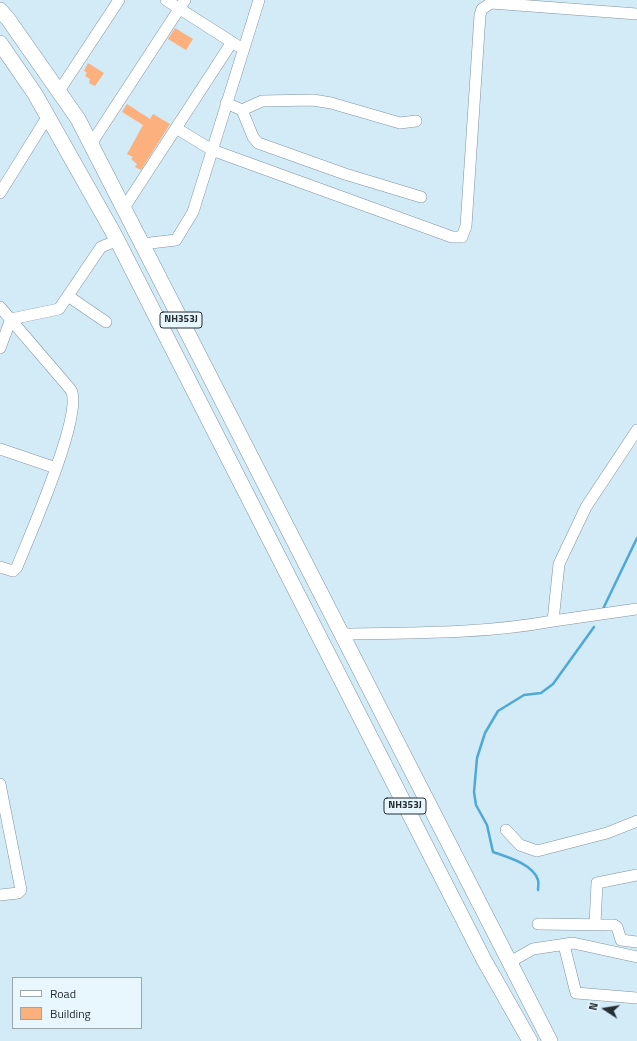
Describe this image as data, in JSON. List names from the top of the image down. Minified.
{"streets":{"highway":["NH353J"]},"legend":["Road","Building"],"north":"left"}
